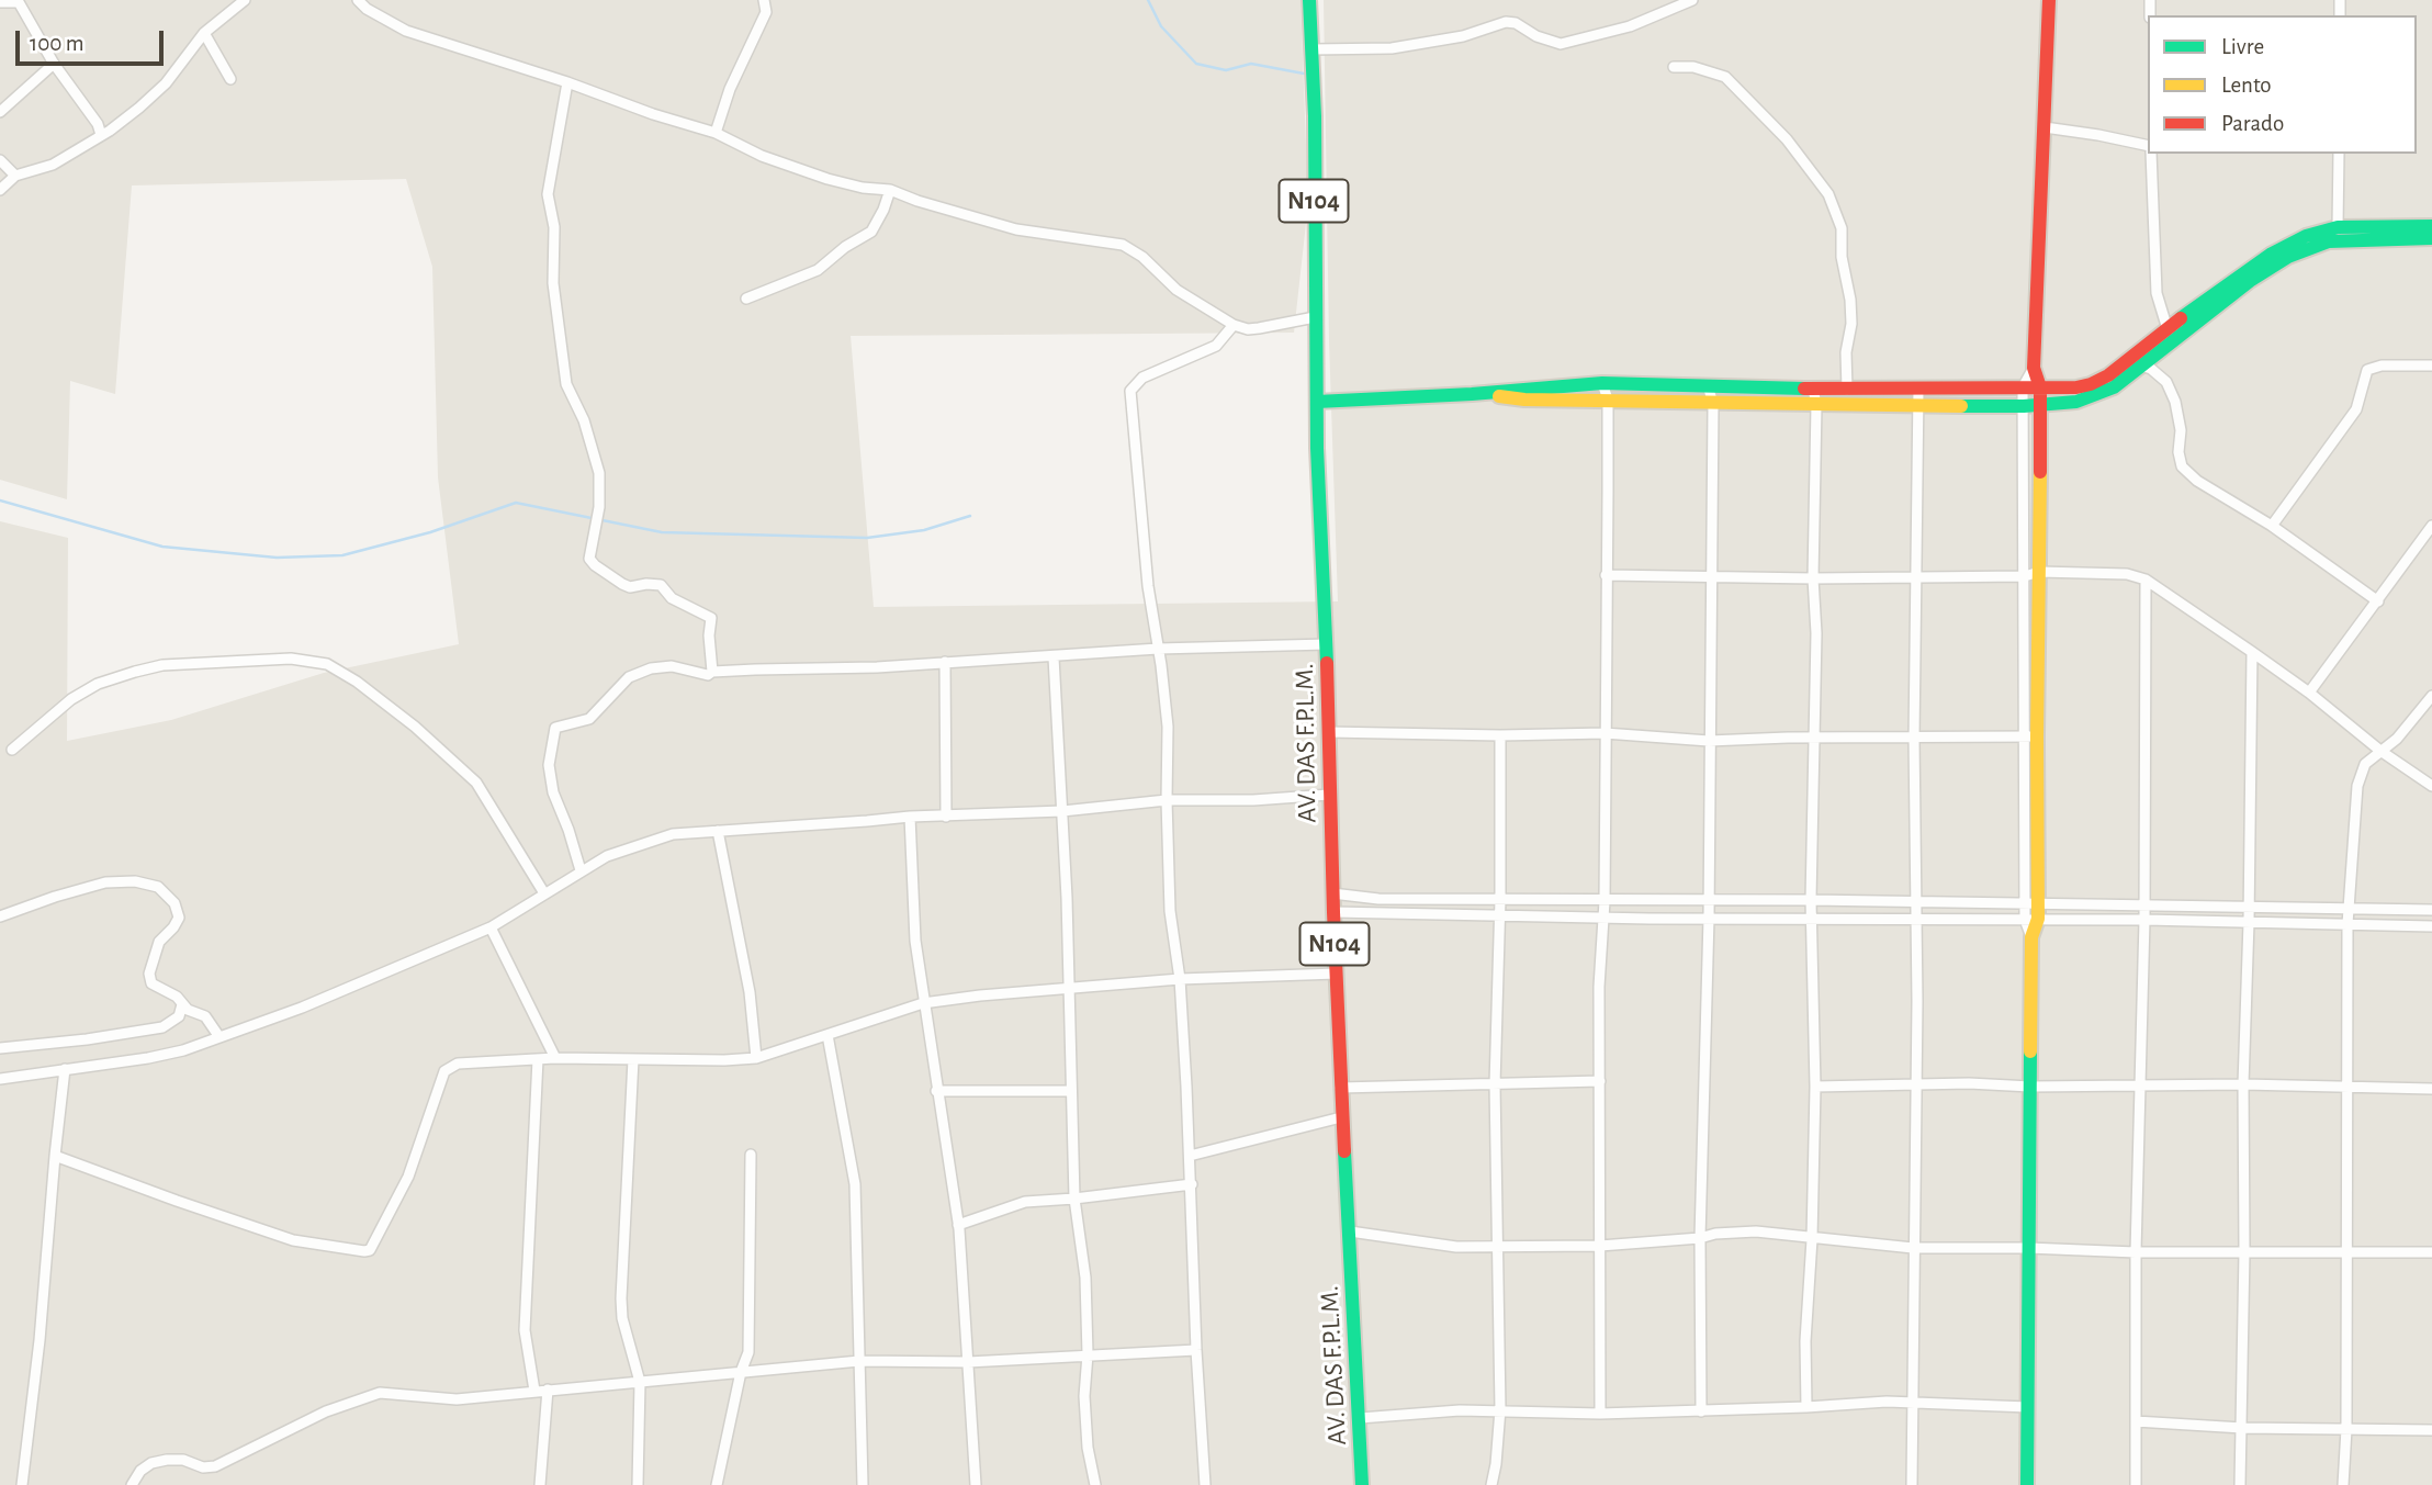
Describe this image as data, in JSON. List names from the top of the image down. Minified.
{"streets":{"street":["N104","AV. DAS F.P.L.M."]},"legend":["Livre","Lento","Parado"],"scale_bar":"100 m"}
